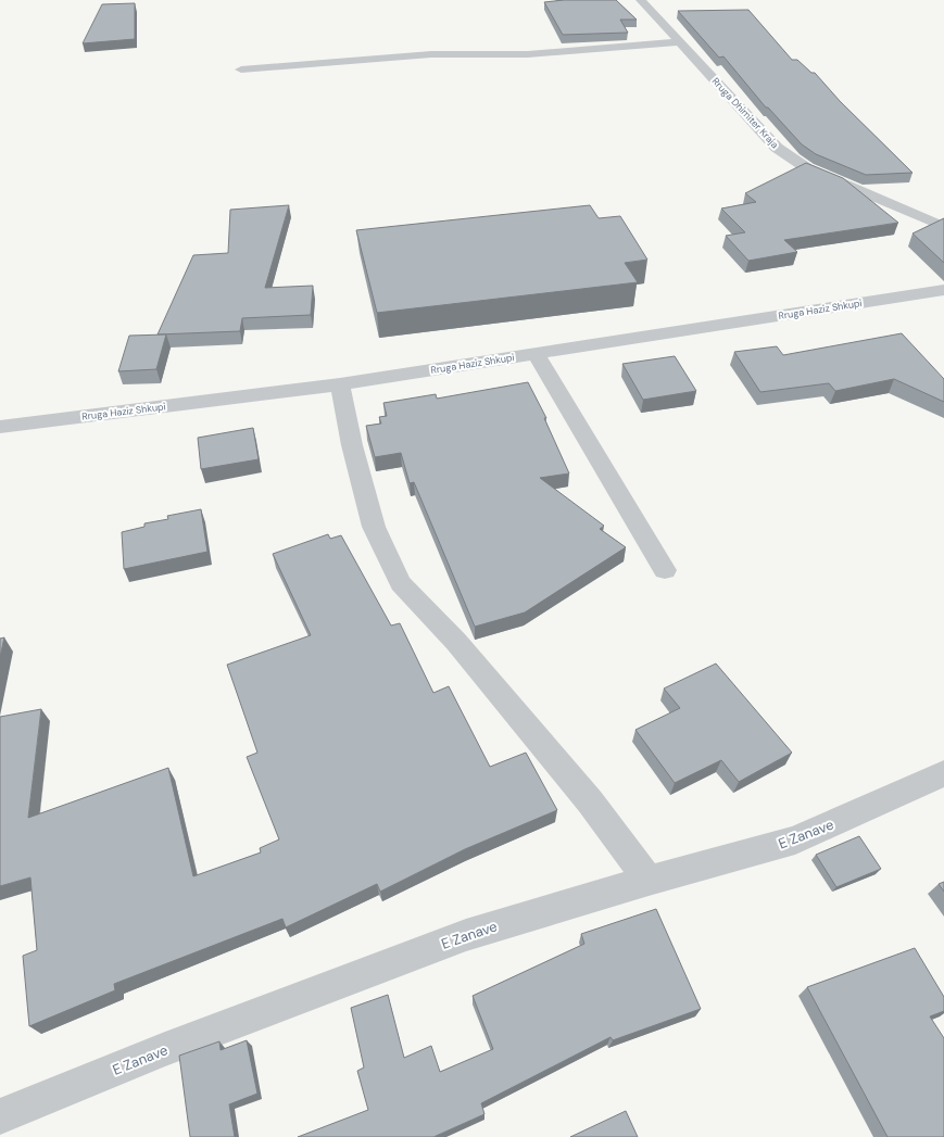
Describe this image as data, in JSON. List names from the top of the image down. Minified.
{"streets":{"street":["Rruga Dhimiter Kraja","Rruga Haziz Shkupi","E Zanave"]}}
